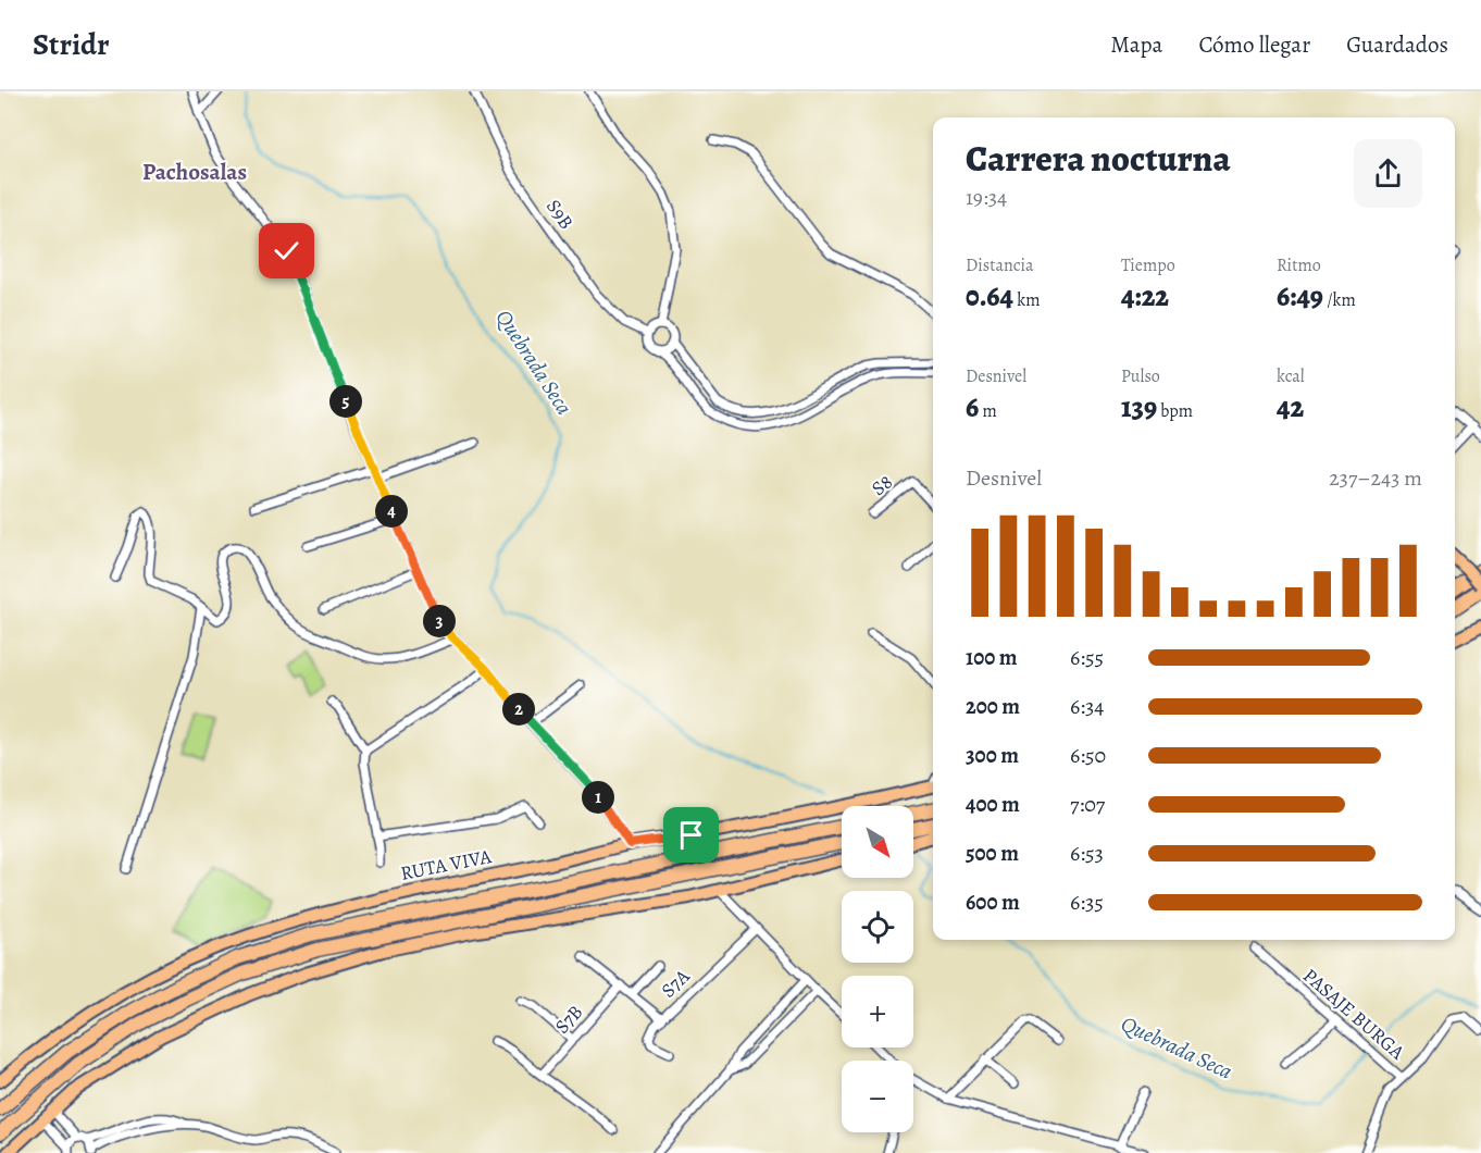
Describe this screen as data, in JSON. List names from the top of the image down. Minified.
{"streets":{"main road":["RUTA VIVA"],"street":["S9B","S8","S7A","PASAJE BURGA","S7B"]},"crossings":[["S7A","S7B"]],"districts":["Pachosalas"],"water":["Quebrada Seca"],"north":"bottom right","page":{"header":"Stridr","nav":["Mapa","Cómo llegar","Guardados"],"heading":["Carrera nocturna","19:34"],"stats":[["Distancia","0.64 km"],["Tiempo","4:22"],["Ritmo","6:49 /km"],["Desnivel","6 m"],["Pulso","139 bpm"],["kcal","42"]],"pins":["5","4","3","2","1"],"chart":["Desnivel","237–243 m"],"list":[{"name":"100 m","note":"6:55"},{"name":"200 m","note":"6:34"},{"name":"300 m","note":"6:50"},{"name":"400 m","note":"7:07"},{"name":"500 m","note":"6:53"},{"name":"600 m","note":"6:35"}],"map_buttons":["+","−"]}}
